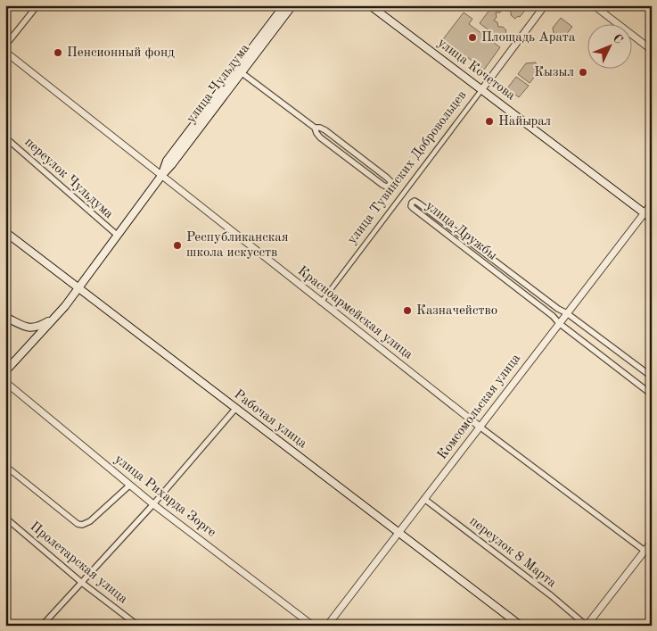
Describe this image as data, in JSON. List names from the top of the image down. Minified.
{"streets":{"main road":["улица Кочетова","улица Чульдума","Рабочая улица"],"street":["улица Тувинских Добровольцев","переулок Чульдума","улица Дружбы","Красноармейская улица","Комсомольская улица","улица Рихарда Зорге","переулок 8 Марта","Пролетарская улица"]},"crossings":[["улица Кочетова","улица Тувинских Добровольцев"],["улица Кочетова","Комсомольская улица"],["улица Чульдума","переулок Чульдума"],["улица Чульдума","Красноармейская улица"],["улица Чульдума","Рабочая улица"],["улица Тувинских Добровольцев","Красноармейская улица"],["улица Дружбы","Комсомольская улица"],["Красноармейская улица","Комсомольская улица"],["Комсомольская улица","Рабочая улица"],["Комсомольская улица","переулок 8 Марта"]],"places":["Площадь Арата","Пенсионный фонд","Кызыл","Найырал","Республиканская школа искусств","Казначейство"],"north":"top right"}
